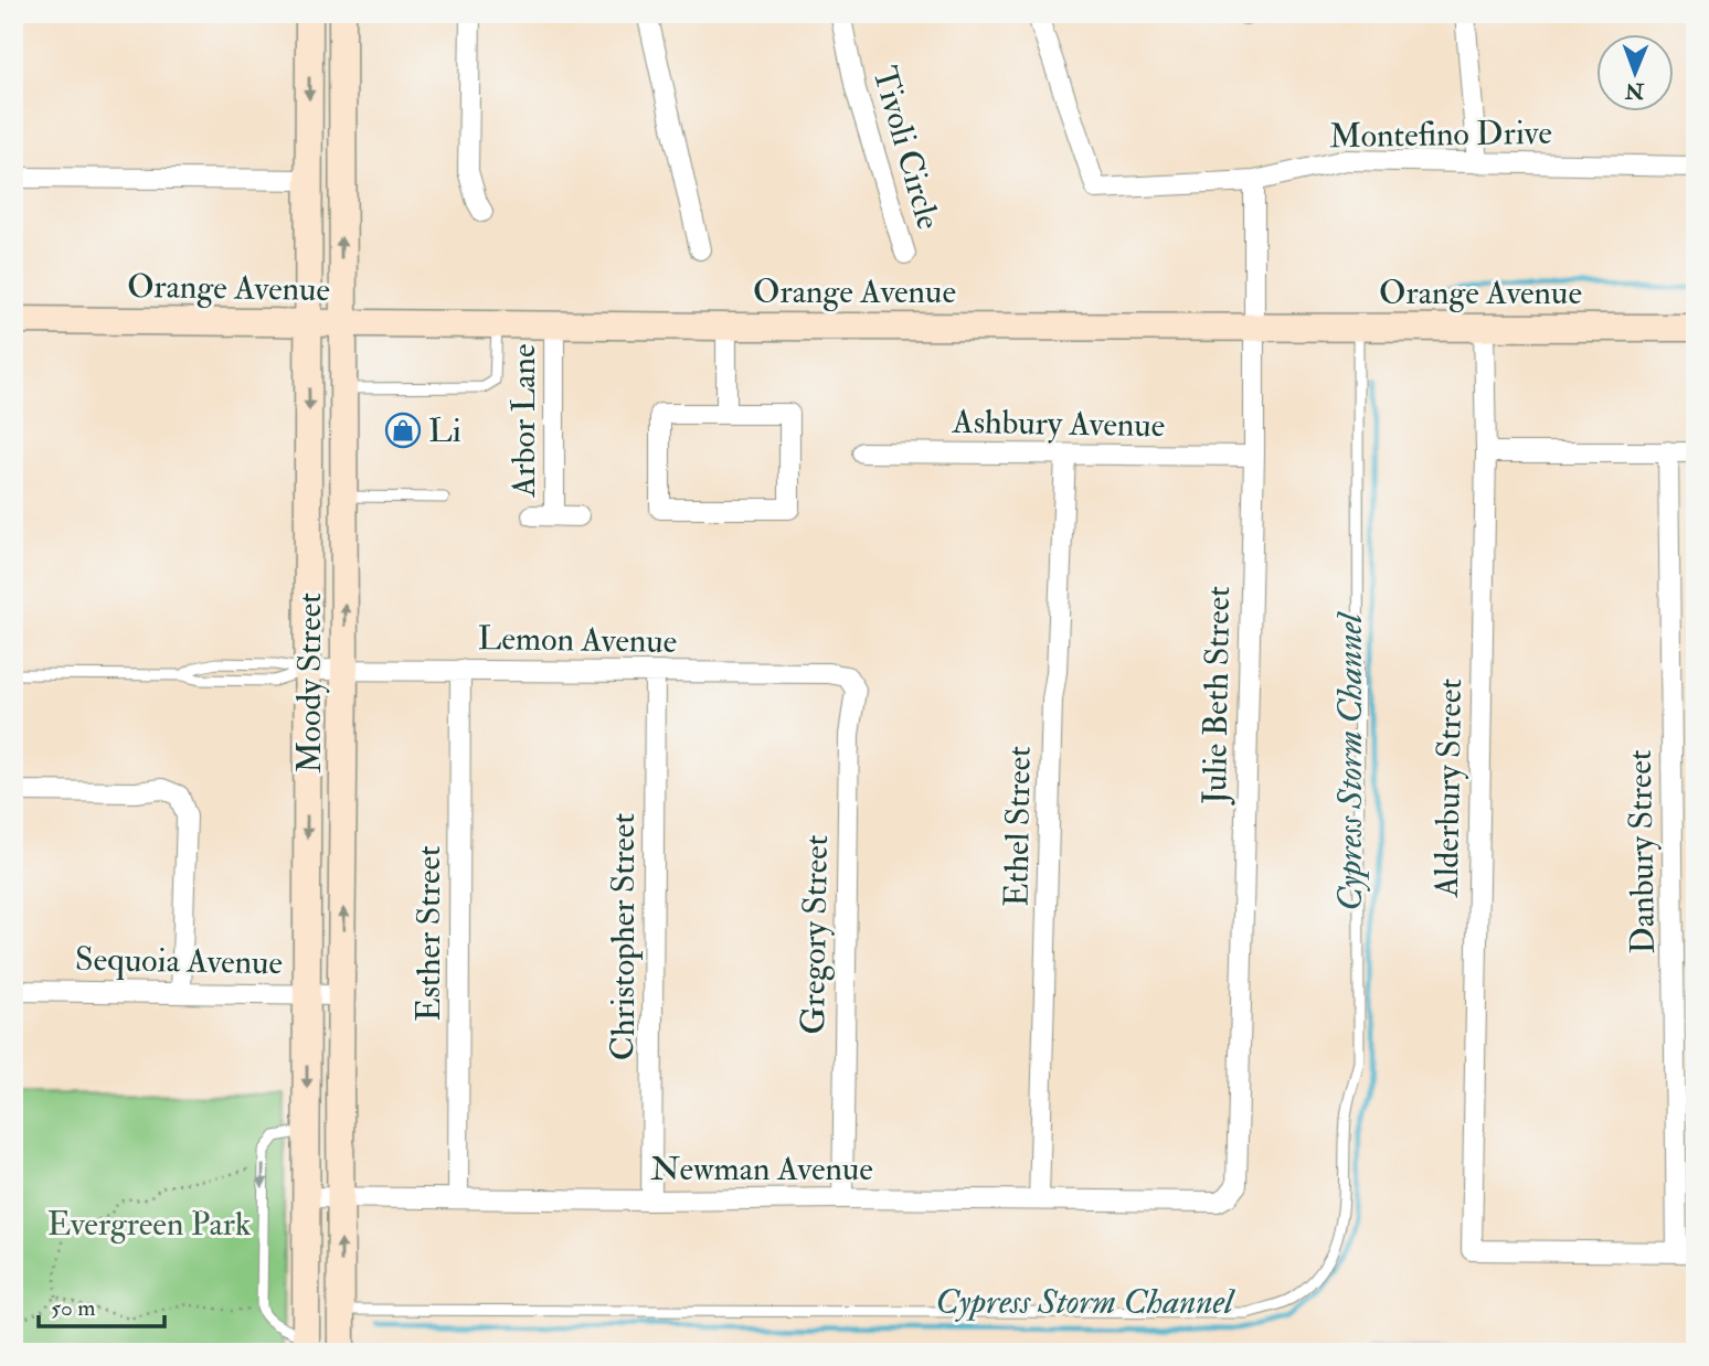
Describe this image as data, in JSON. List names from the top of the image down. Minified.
{"streets":{"main road":["Orange Avenue","Moody Street"],"street":["Montefino Drive","Tivoli Circle","Arbor Lane","Ashbury Avenue","Lemon Avenue","Julie Beth Street","Alderbury Street","Ethel Street","Danbury Street","Esther Street","Gregory Street","Christopher Street","Sequoia Avenue","Newman Avenue"]},"crossings":[["Montefino Drive","Julie Beth Street"],["Orange Avenue","Arbor Lane"],["Orange Avenue","Moody Street"],["Orange Avenue","Julie Beth Street"],["Orange Avenue","Alderbury Street"],["Ashbury Avenue","Julie Beth Street"],["Ashbury Avenue","Ethel Street"],["Lemon Avenue","Moody Street"],["Lemon Avenue","Esther Street"],["Lemon Avenue","Gregory Street"],["Lemon Avenue","Christopher Street"],["Moody Street","Sequoia Avenue"],["Moody Street","Newman Avenue"],["Julie Beth Street","Newman Avenue"],["Alderbury Street","Danbury Street"],["Ethel Street","Newman Avenue"],["Esther Street","Newman Avenue"],["Gregory Street","Newman Avenue"],["Christopher Street","Newman Avenue"]],"water":["Cypress Storm Channel"],"parks":["Evergreen Park"],"places":{"shop":["Li"]},"scale_bar":"50 m","north":"bottom"}
